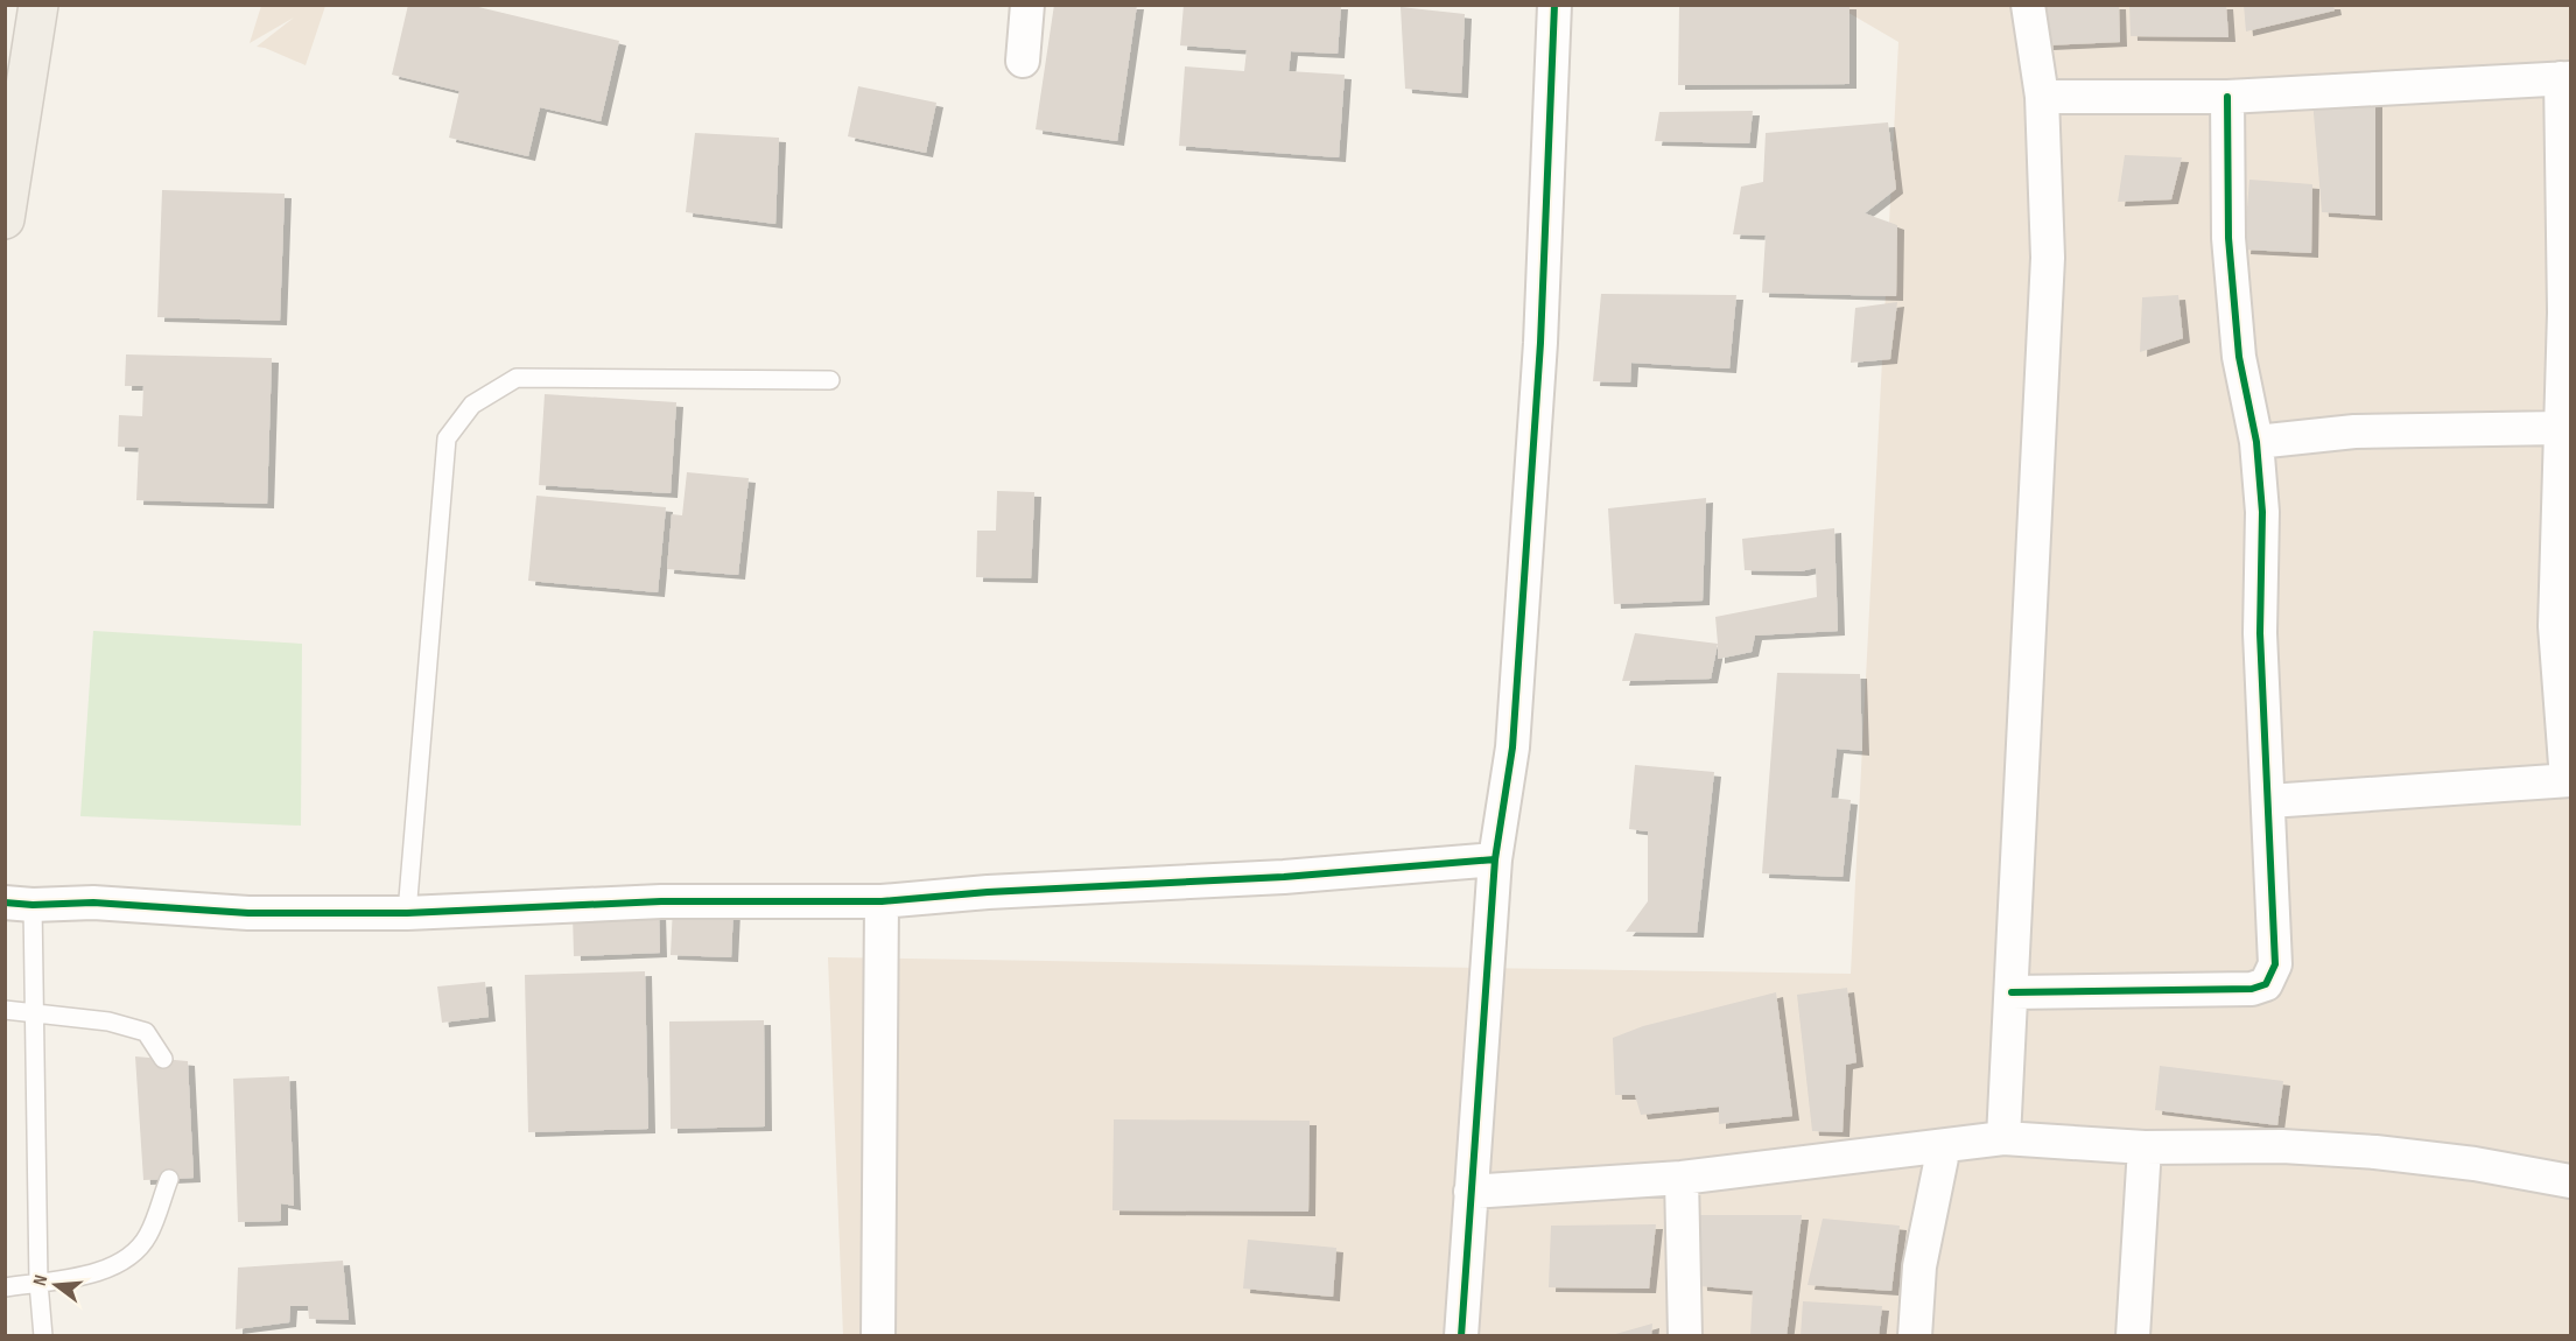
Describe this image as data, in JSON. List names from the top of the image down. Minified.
{"north":"left"}
